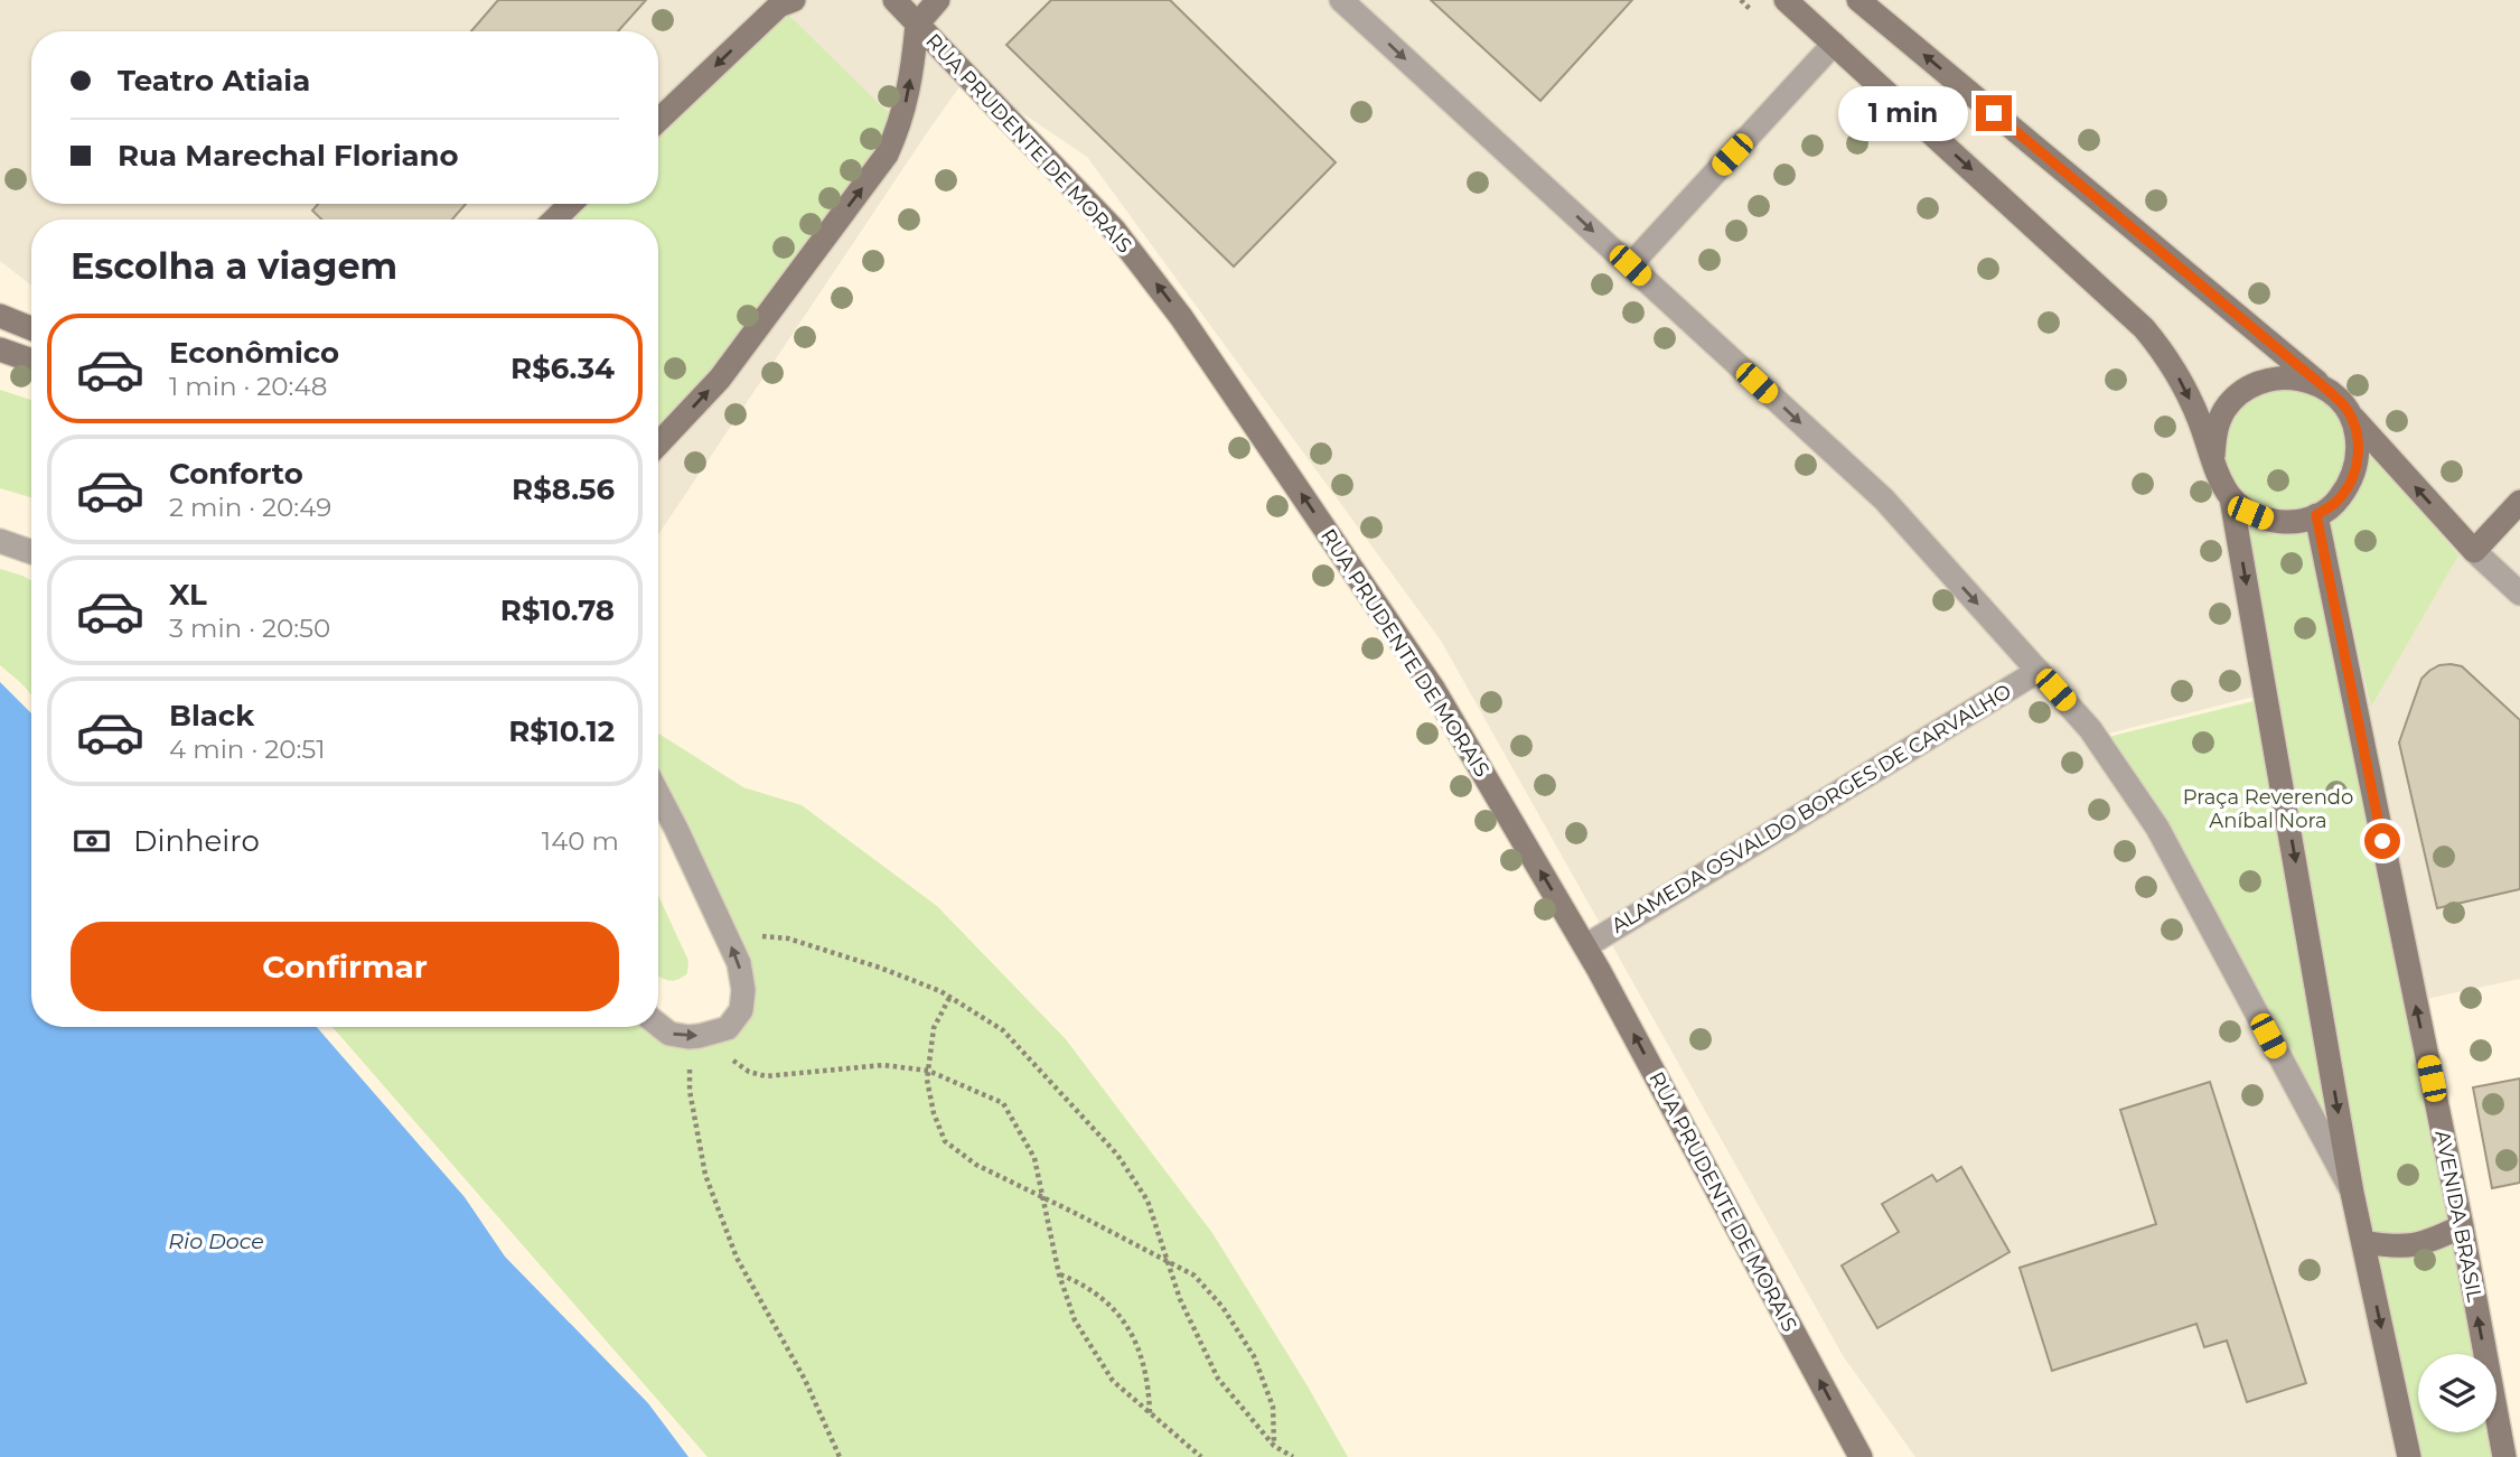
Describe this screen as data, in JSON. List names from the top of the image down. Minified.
{"streets":{"street":["RUA PRUDENTE DE MORAIS","ALAMEDA OSVALDO BORGES DE CARVALHO","AVENIDA BRASIL"]},"crossings":[["RUA PRUDENTE DE MORAIS","ALAMEDA OSVALDO BORGES DE CARVALHO"]],"one_way":["RUA PRUDENTE DE MORAIS"],"water":["Rio Doce"],"parks":["Praça Reverendo Aníbal Nora"],"page":{"banner":["Teatro Atiaia","Rua Marechal Floriano"],"bubble":"1 min","heading":"Escolha a viagem","list":[{"name":"Econômico","note":"1 min · 20:48","value":"R$6.34"},{"name":"Conforto","note":"2 min · 20:49","value":"R$8.56"},{"name":"XL","note":"3 min · 20:50","value":"R$10.78"},{"name":"Black","note":"4 min · 20:51","value":"R$10.12"}],"pay":["Dinheiro","140 m"],"buttons":"Confirmar"}}
